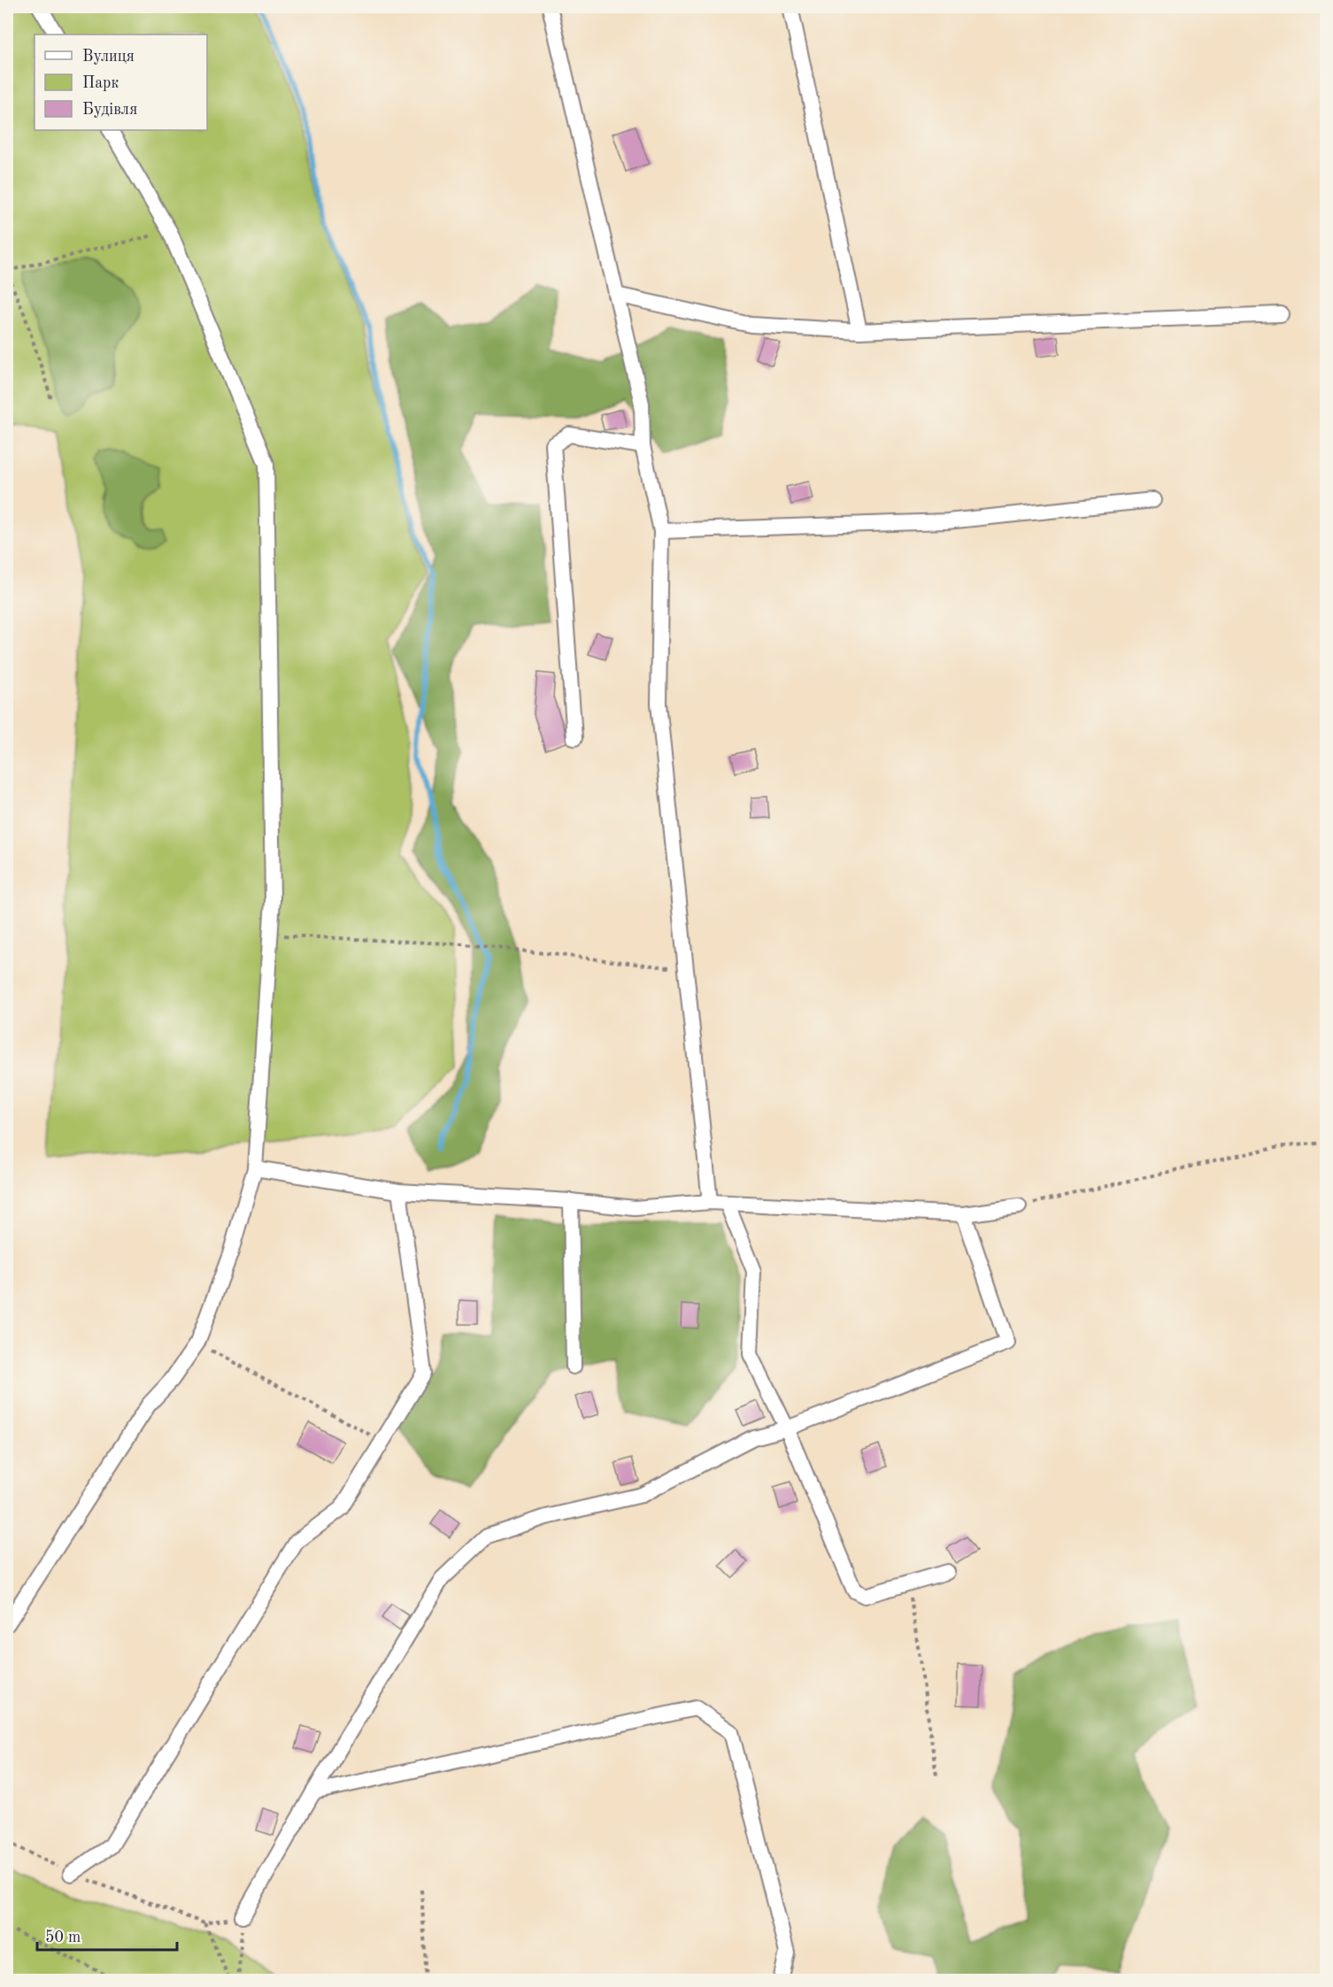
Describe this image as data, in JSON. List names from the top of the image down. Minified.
{"legend":["Вулиця","Парк","Будівля"],"scale_bar":"50 m"}
